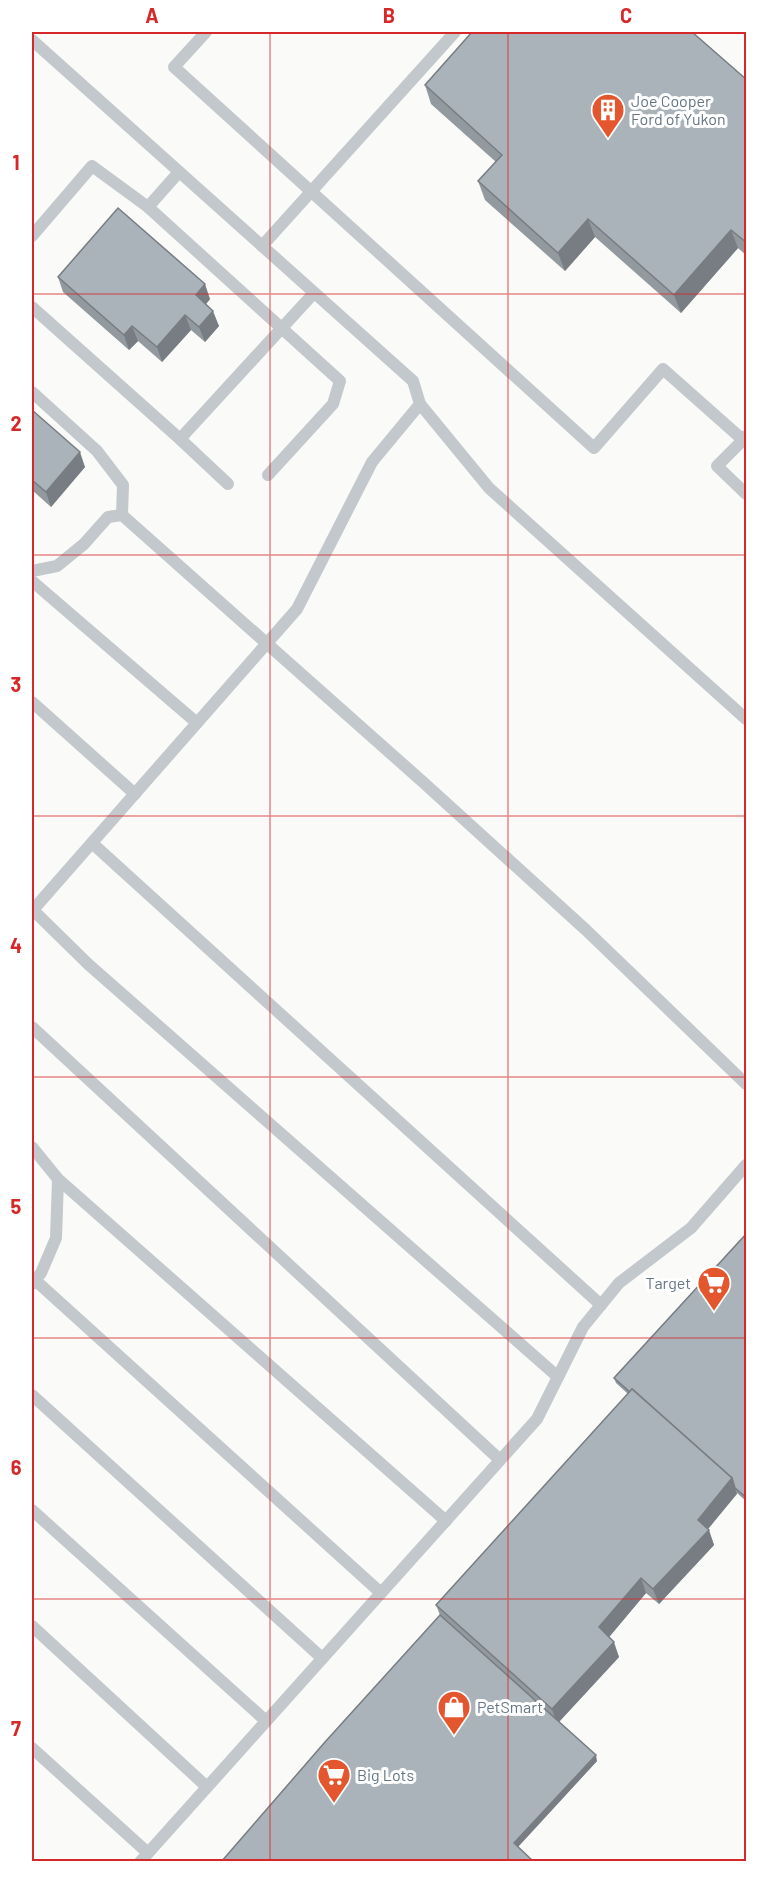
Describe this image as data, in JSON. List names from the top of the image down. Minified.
{"places":{"building":["Joe Cooper Ford of Yukon"],"supermarket":["Target","Big Lots"],"shop":["PetSmart"]},"grid":{"columns":["A","B","C"],"rows":["1","2","3","4","5","6","7"]}}
